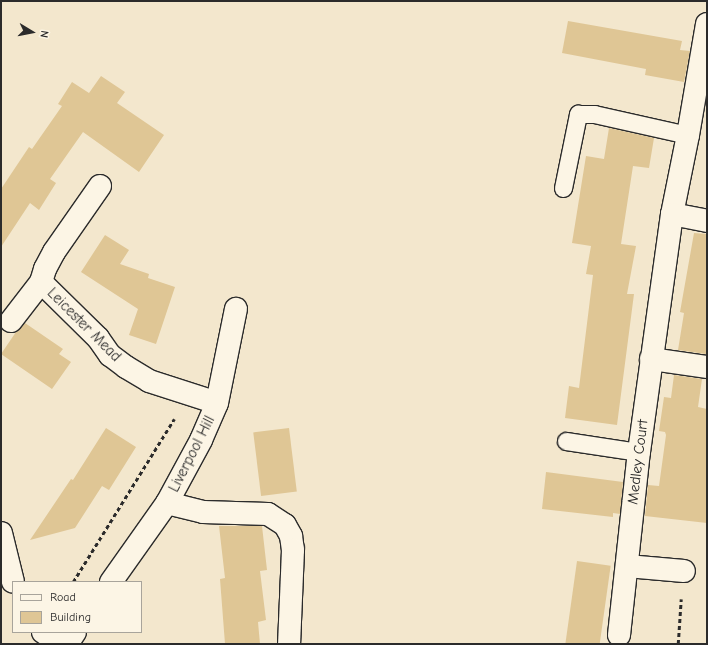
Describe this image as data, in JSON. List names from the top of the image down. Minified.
{"streets":{"street":["Leicester Mead","Liverpool Hill","Medley Court"]},"crossings":[["Leicester Mead","Liverpool Hill"]],"legend":["Road","Building"],"north":"right"}
